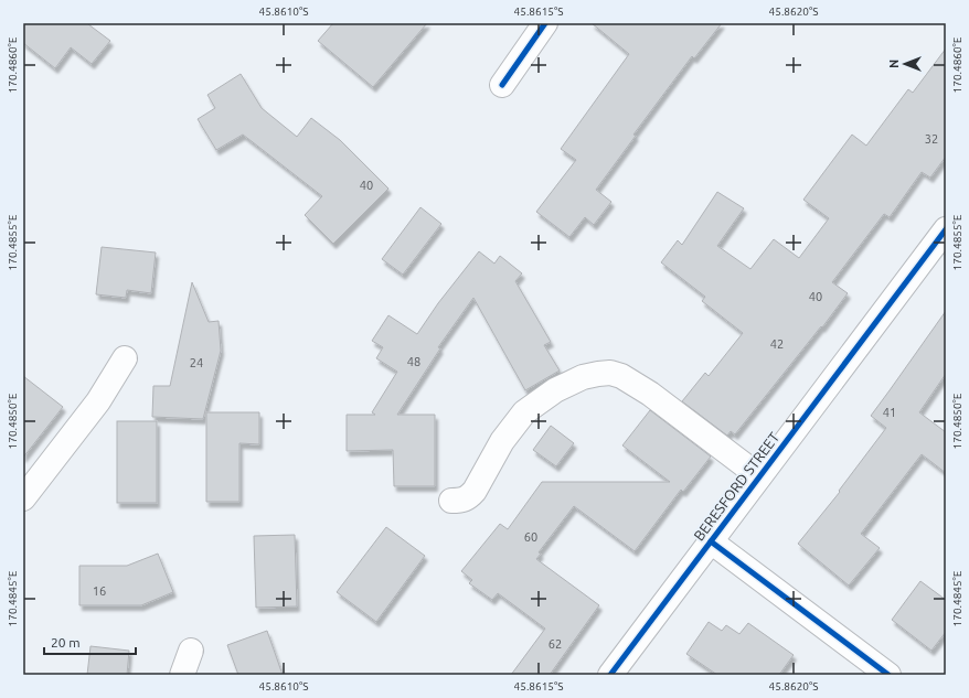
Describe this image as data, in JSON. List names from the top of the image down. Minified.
{"streets":{"street":["BERESFORD STREET"]},"house_numbers":["32","40","40","42","48","24","41","60","16","62"],"scale_bar":"20 m","north":"left","coordinates":["45.8610°S","45.8615°S","45.8620°S","170.4860°E","170.4855°E","170.4850°E","170.4845°E"]}
